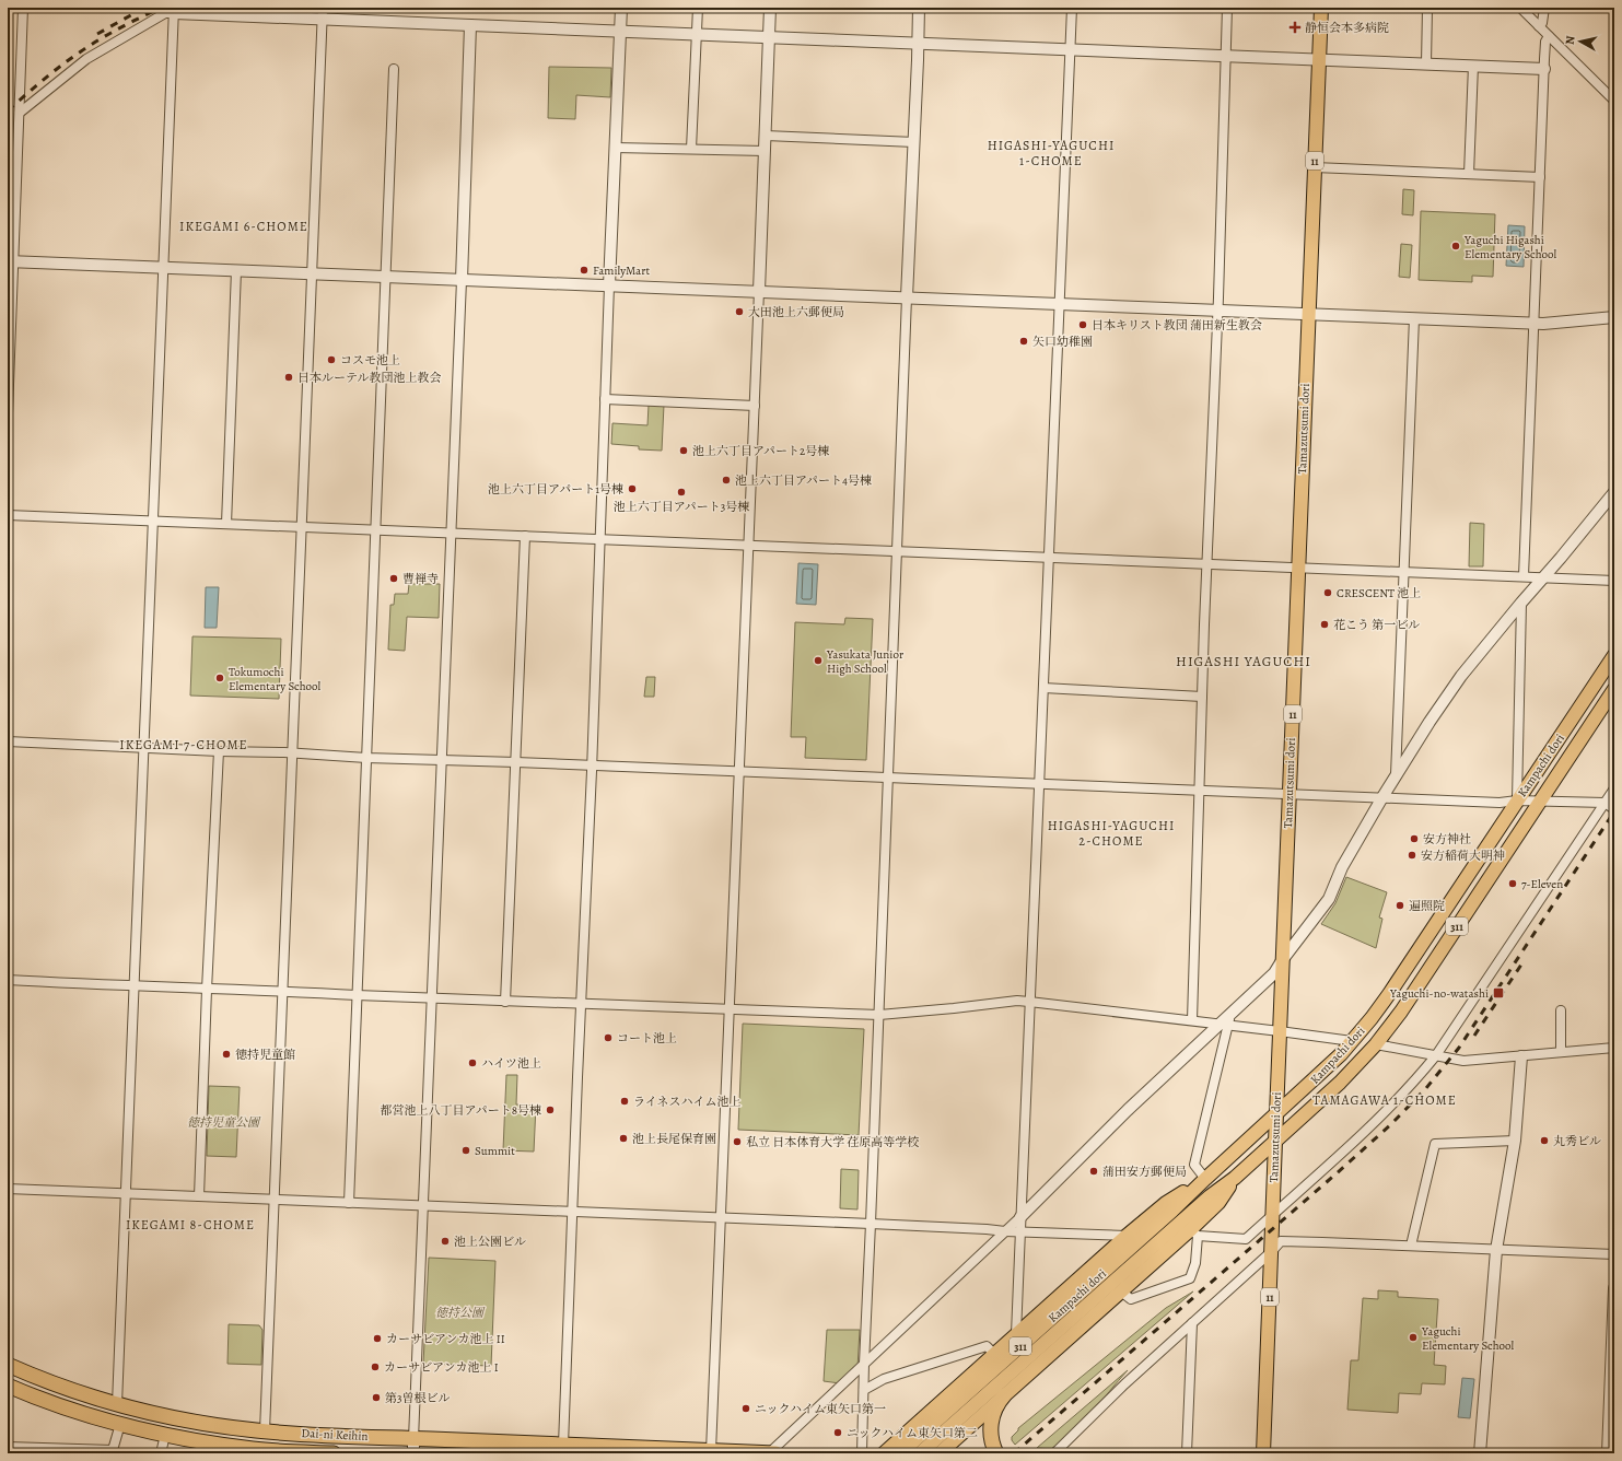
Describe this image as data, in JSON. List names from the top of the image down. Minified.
{"streets":{"highway":["Dai-ni Keihin"],"main road":["11","Tamazutsumi dori","Kampachi dori","311"]},"crossings":[["Tamazutsumi dori","Kampachi dori"]],"districts":["HIGASHI-YAGUCHI 1-CHOME","IKEGAMI 6-CHOME","HIGASHI YAGUCHI","IKEGAMI 7-CHOME","HIGASHI-YAGUCHI 2-CHOME","TAMAGAWA 1-CHOME","IKEGAMI 8-CHOME"],"parks":["徳持児童公園","徳持公園"],"places":{"health":["静恒会本多病院"],"other":["Yaguchi Higashi Elementary School","FamilyMart","大田池上六郵便局","日本キリスト教団 蒲田新生教会","矢口幼稚園","コスモ池上","日本ルーテル教団池上教会","池上六丁目アパート2号棟","池上六丁目アパート4号棟","池上六丁目アパート1号棟","池上六丁目アパート3号棟","曹禅寺","CRESCENT 池上","花こう 第一ビル","Yasukata Junior High School","Tokumochi Elementary School","安方神社","安方稲荷大明神","7-Eleven","遍照院","コート池上","徳持児童館","ハイツ池上","ライネスハイム池上","都営池上八丁目アパート8号棟","池上長尾保育園","丸秀ビル","私立 日本体育大学 荏原高等学校","Summit","蒲田安方郵便局","池上公園ビル","Yaguchi Elementary School","カーサビアンカ池上 II","カーサビアンカ池上 I","第3曽根ビル","ニックハイム東矢口第一","ニックハイム東矢口第二"],"transit":["Yaguchi-no-watashi"]},"north":"left"}
